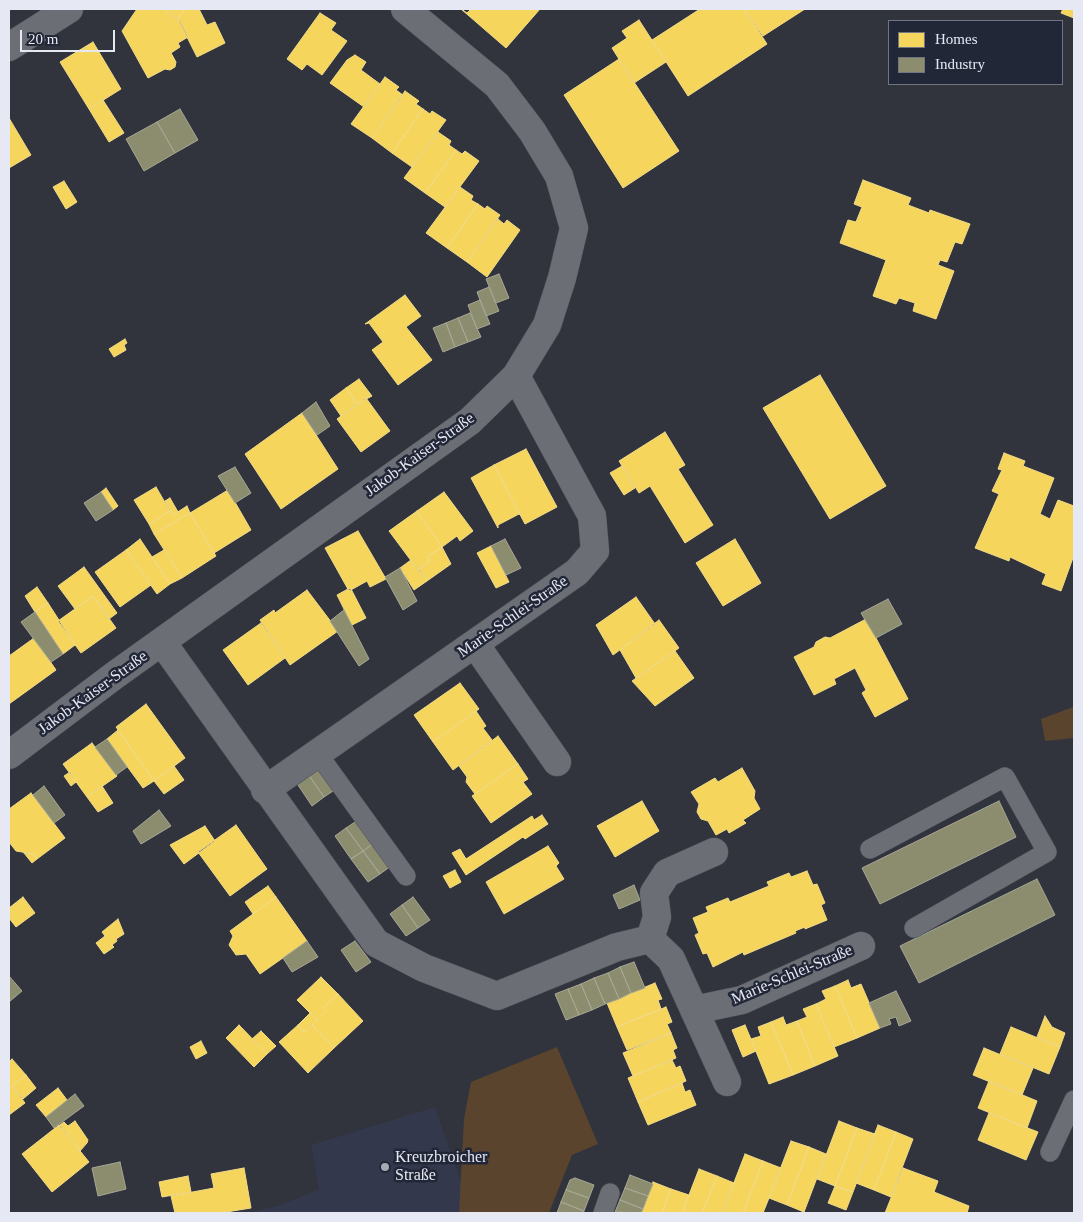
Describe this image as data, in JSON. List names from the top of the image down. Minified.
{"streets":{"street":["Jakob-Kaiser-Straße","Marie-Schlei-Straße"]},"crossings":[["Jakob-Kaiser-Straße","Marie-Schlei-Straße"]],"places":["Kreuzbroicher Straße"],"legend":["Homes","Industry"],"scale_bar":"20 m"}
